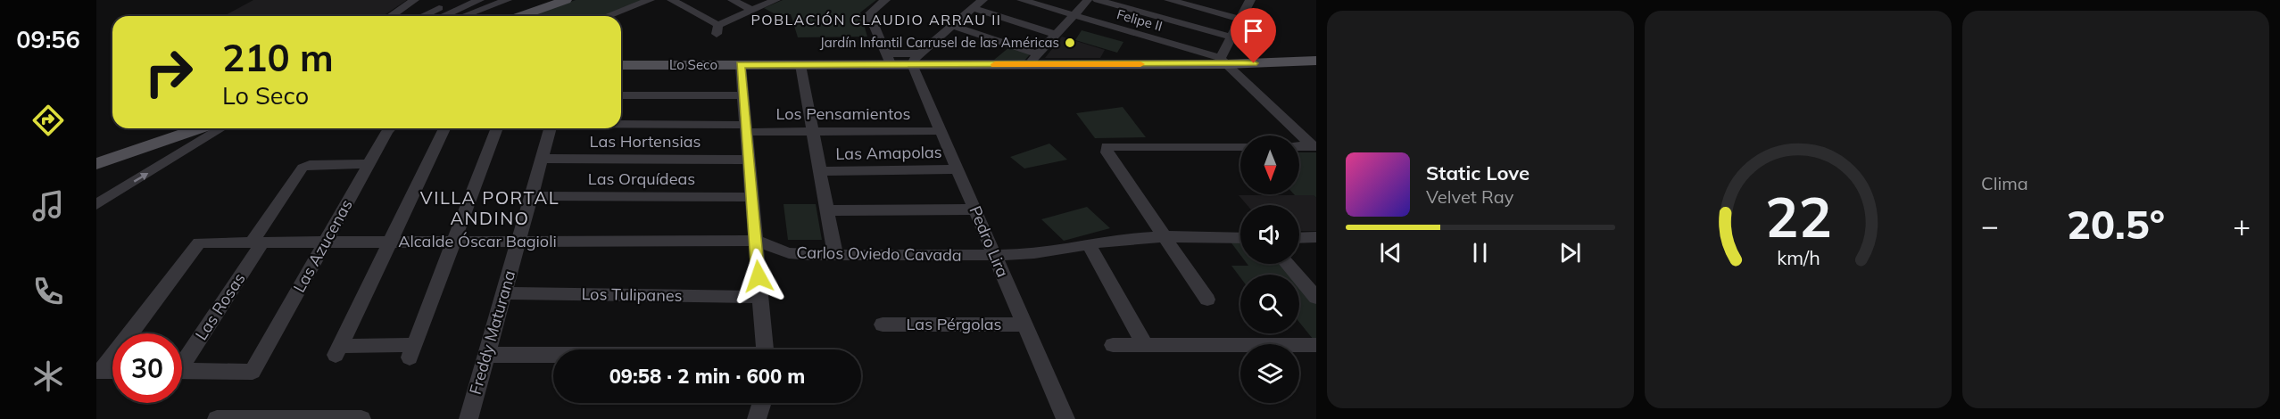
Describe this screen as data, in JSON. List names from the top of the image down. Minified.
{"streets":{"main road":["Lo Seco"],"street":["Felipe II","Los Pensamientos","Las Hortensias","Las Amapolas","Las Orquídeas","Alcalde Óscar Bagioli","Pedro Lira","Las Azucenas","Carlos Oviedo Cavada","Los Tulipanes","Las Rosas","Las Pérgolas","Freddy Maturana"]},"crossings":[["Felipe II","Lo Seco"],["Lo Seco","Pedro Lira"],["Los Pensamientos","Pedro Lira"],["Las Hortensias","Freddy Maturana"],["Las Amapolas","Pedro Lira"],["Las Orquídeas","Freddy Maturana"],["Alcalde Óscar Bagioli","Las Azucenas"],["Alcalde Óscar Bagioli","Carlos Oviedo Cavada"],["Alcalde Óscar Bagioli","Las Rosas"],["Alcalde Óscar Bagioli","Freddy Maturana"],["Pedro Lira","Carlos Oviedo Cavada"],["Pedro Lira","Las Pérgolas"],["Las Azucenas","Las Rosas"],["Los Tulipanes","Freddy Maturana"]],"districts":["POBLACIÓN CLAUDIO ARRAU II","VILLA PORTAL ANDINO"],"places":["Jardín Infantil Carrusel de las Américas"],"north":"bottom","page":{"tabs":"09:56","tile":"Clima","turn":["210 m","Lo Seco"],"song":["Static Love","Velvet Ray"],"heat":["−","20.5°","+"],"limit":"30","trip":"09:58 · 2 min · 600 m","gauge":["22","km/h"]}}
